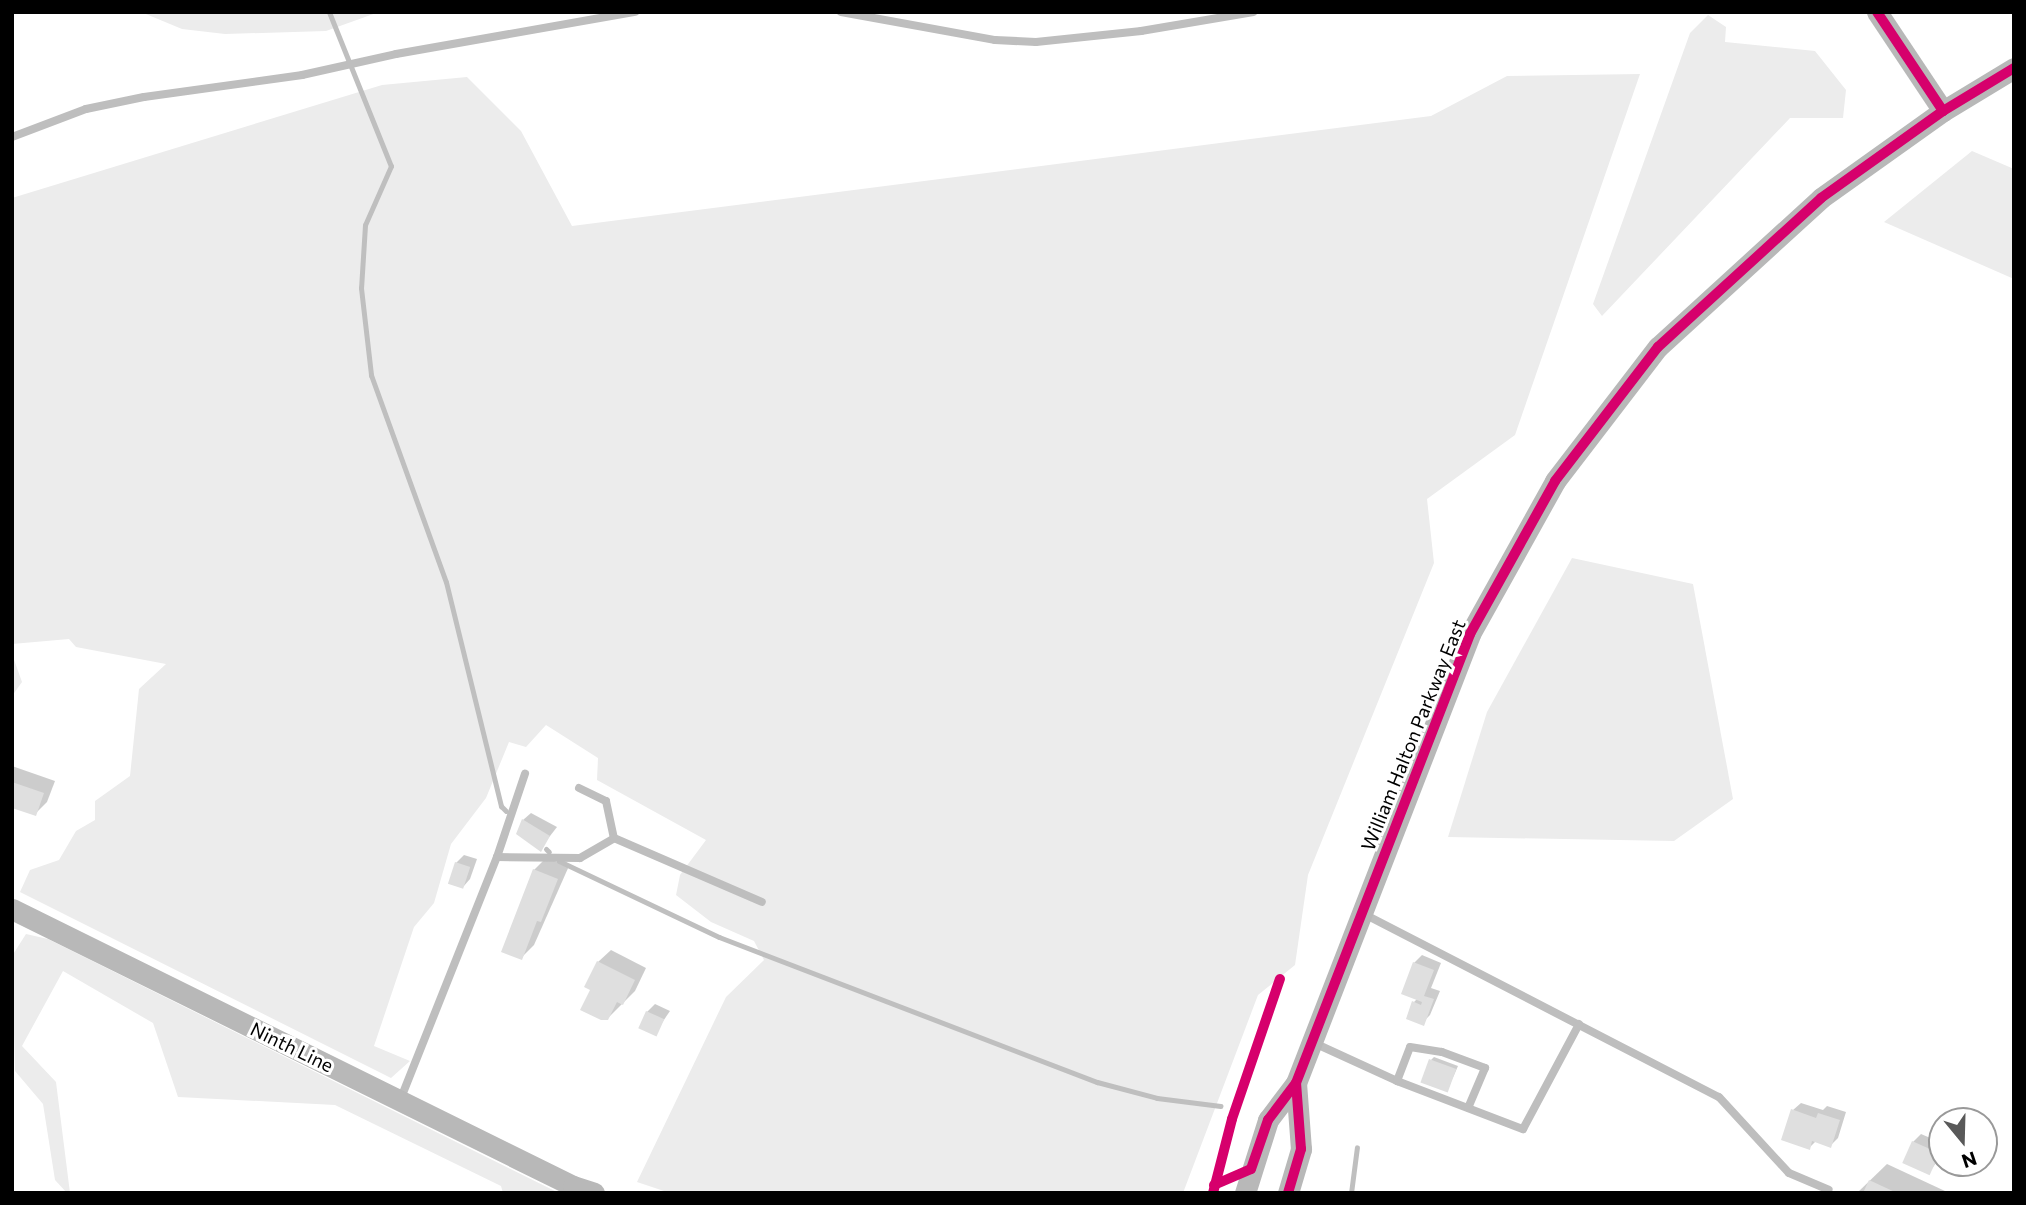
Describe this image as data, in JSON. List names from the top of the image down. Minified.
{"streets":{"main road":["William Halton Parkway East","Ninth Line"]},"north":"bottom"}
